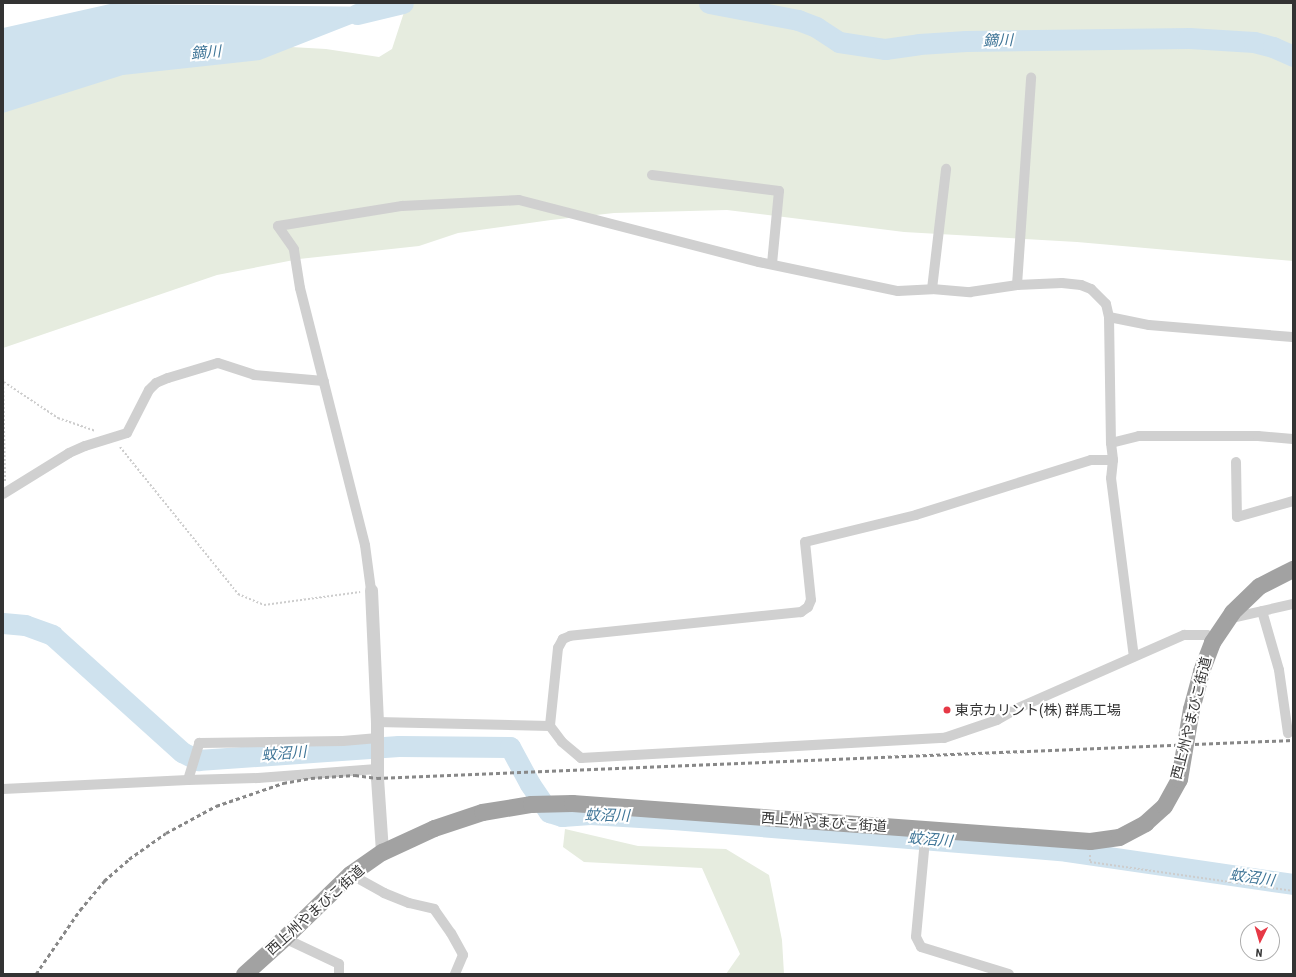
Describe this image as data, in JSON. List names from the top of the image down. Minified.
{"streets":{"highway":["西上州やまびこ街道"]},"water":["鏑川","蚊沼川"],"places":["東京カリント(株) 群馬工場"],"north":"bottom"}
